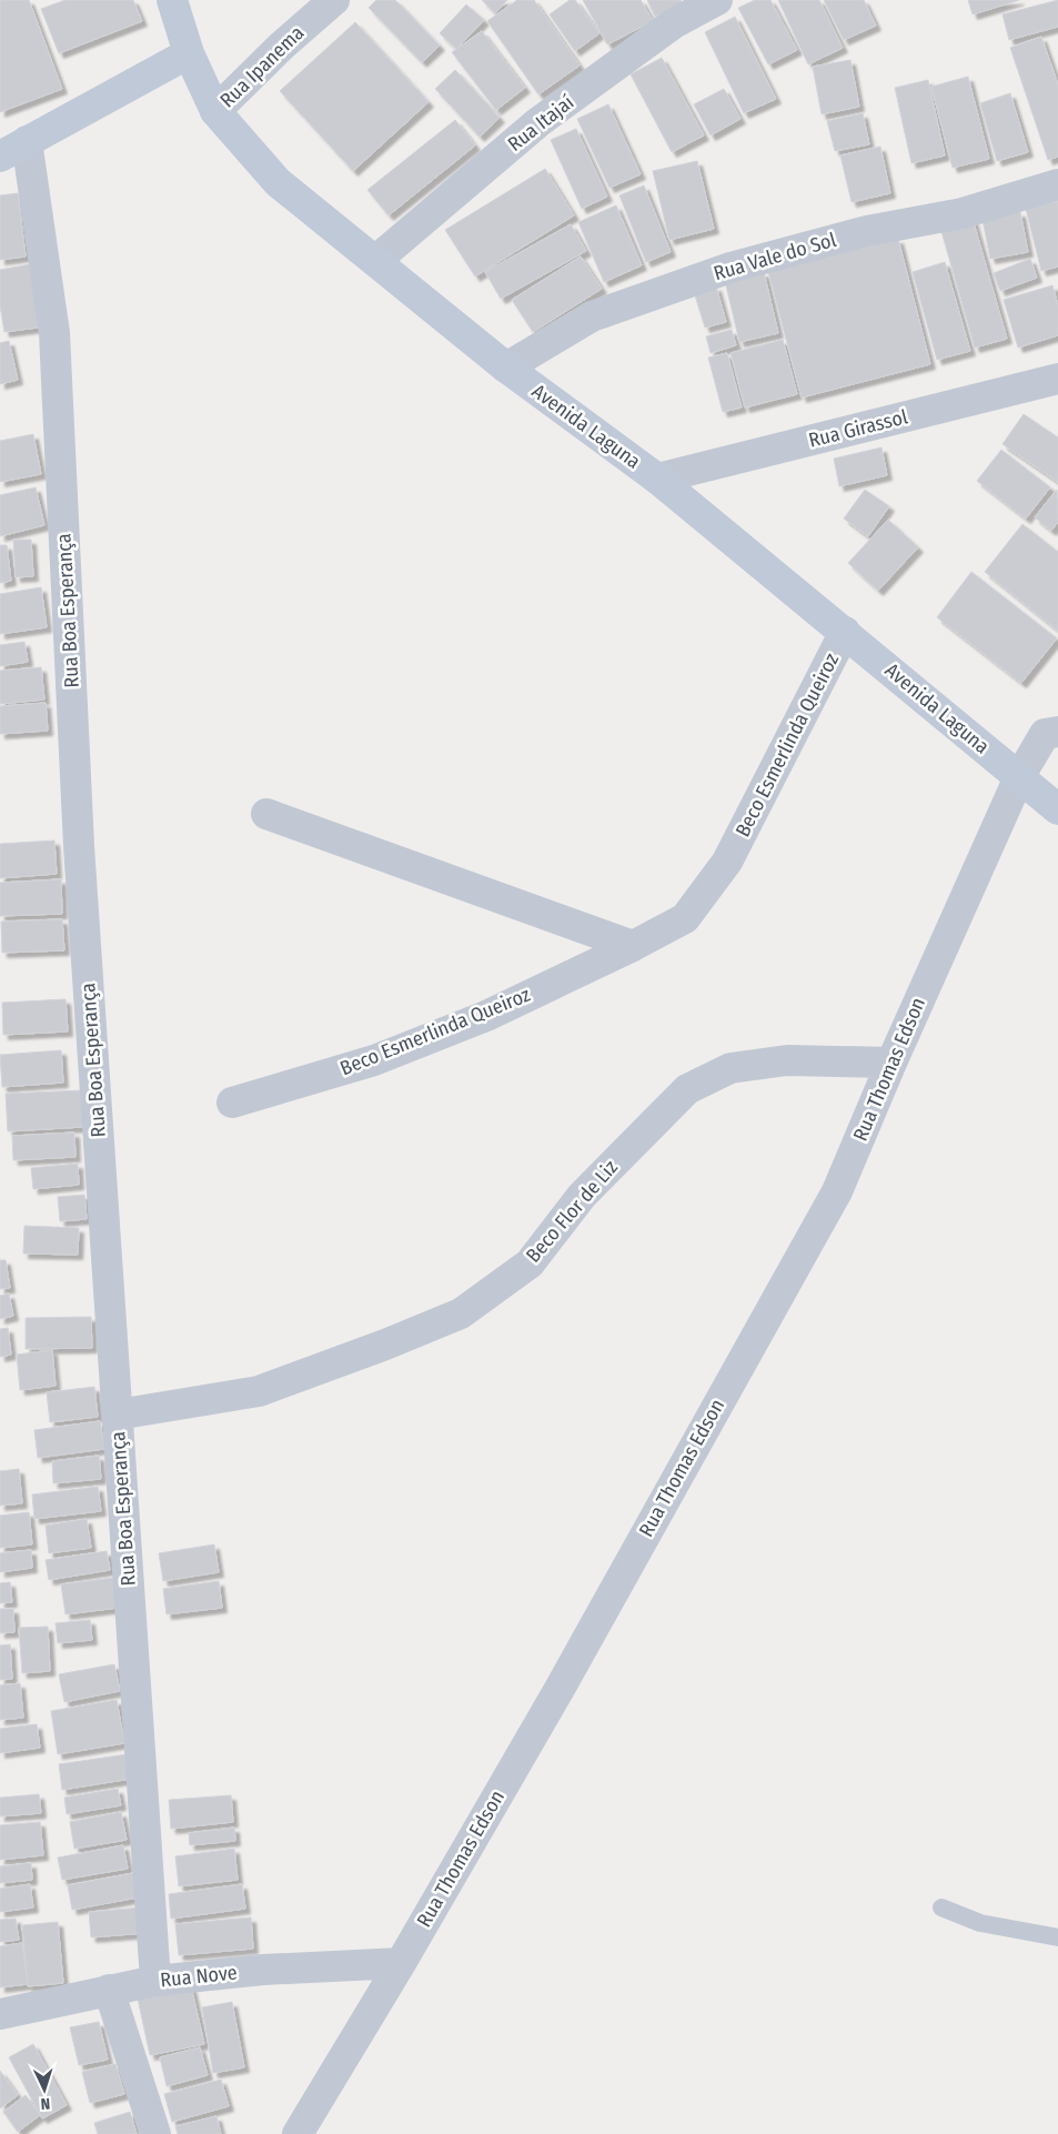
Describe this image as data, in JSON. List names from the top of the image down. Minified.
{"streets":{"main road":["Avenida Laguna"],"street":["Rua Ipanema","Rua Itajaí","Rua Vale do Sol","Rua Girassol","Rua Boa Esperança","Beco Esmerlinda Queiroz","Rua Thomas Edson","Beco Flor de Liz","Rua Nove"]},"crossings":[["Rua Ipanema","Avenida Laguna"],["Rua Itajaí","Avenida Laguna"],["Rua Vale do Sol","Avenida Laguna"],["Avenida Laguna","Rua Girassol"],["Avenida Laguna","Beco Esmerlinda Queiroz"],["Avenida Laguna","Rua Thomas Edson"],["Rua Boa Esperança","Beco Flor de Liz"],["Rua Boa Esperança","Rua Nove"],["Rua Thomas Edson","Beco Flor de Liz"],["Rua Thomas Edson","Rua Nove"]],"north":"bottom"}
